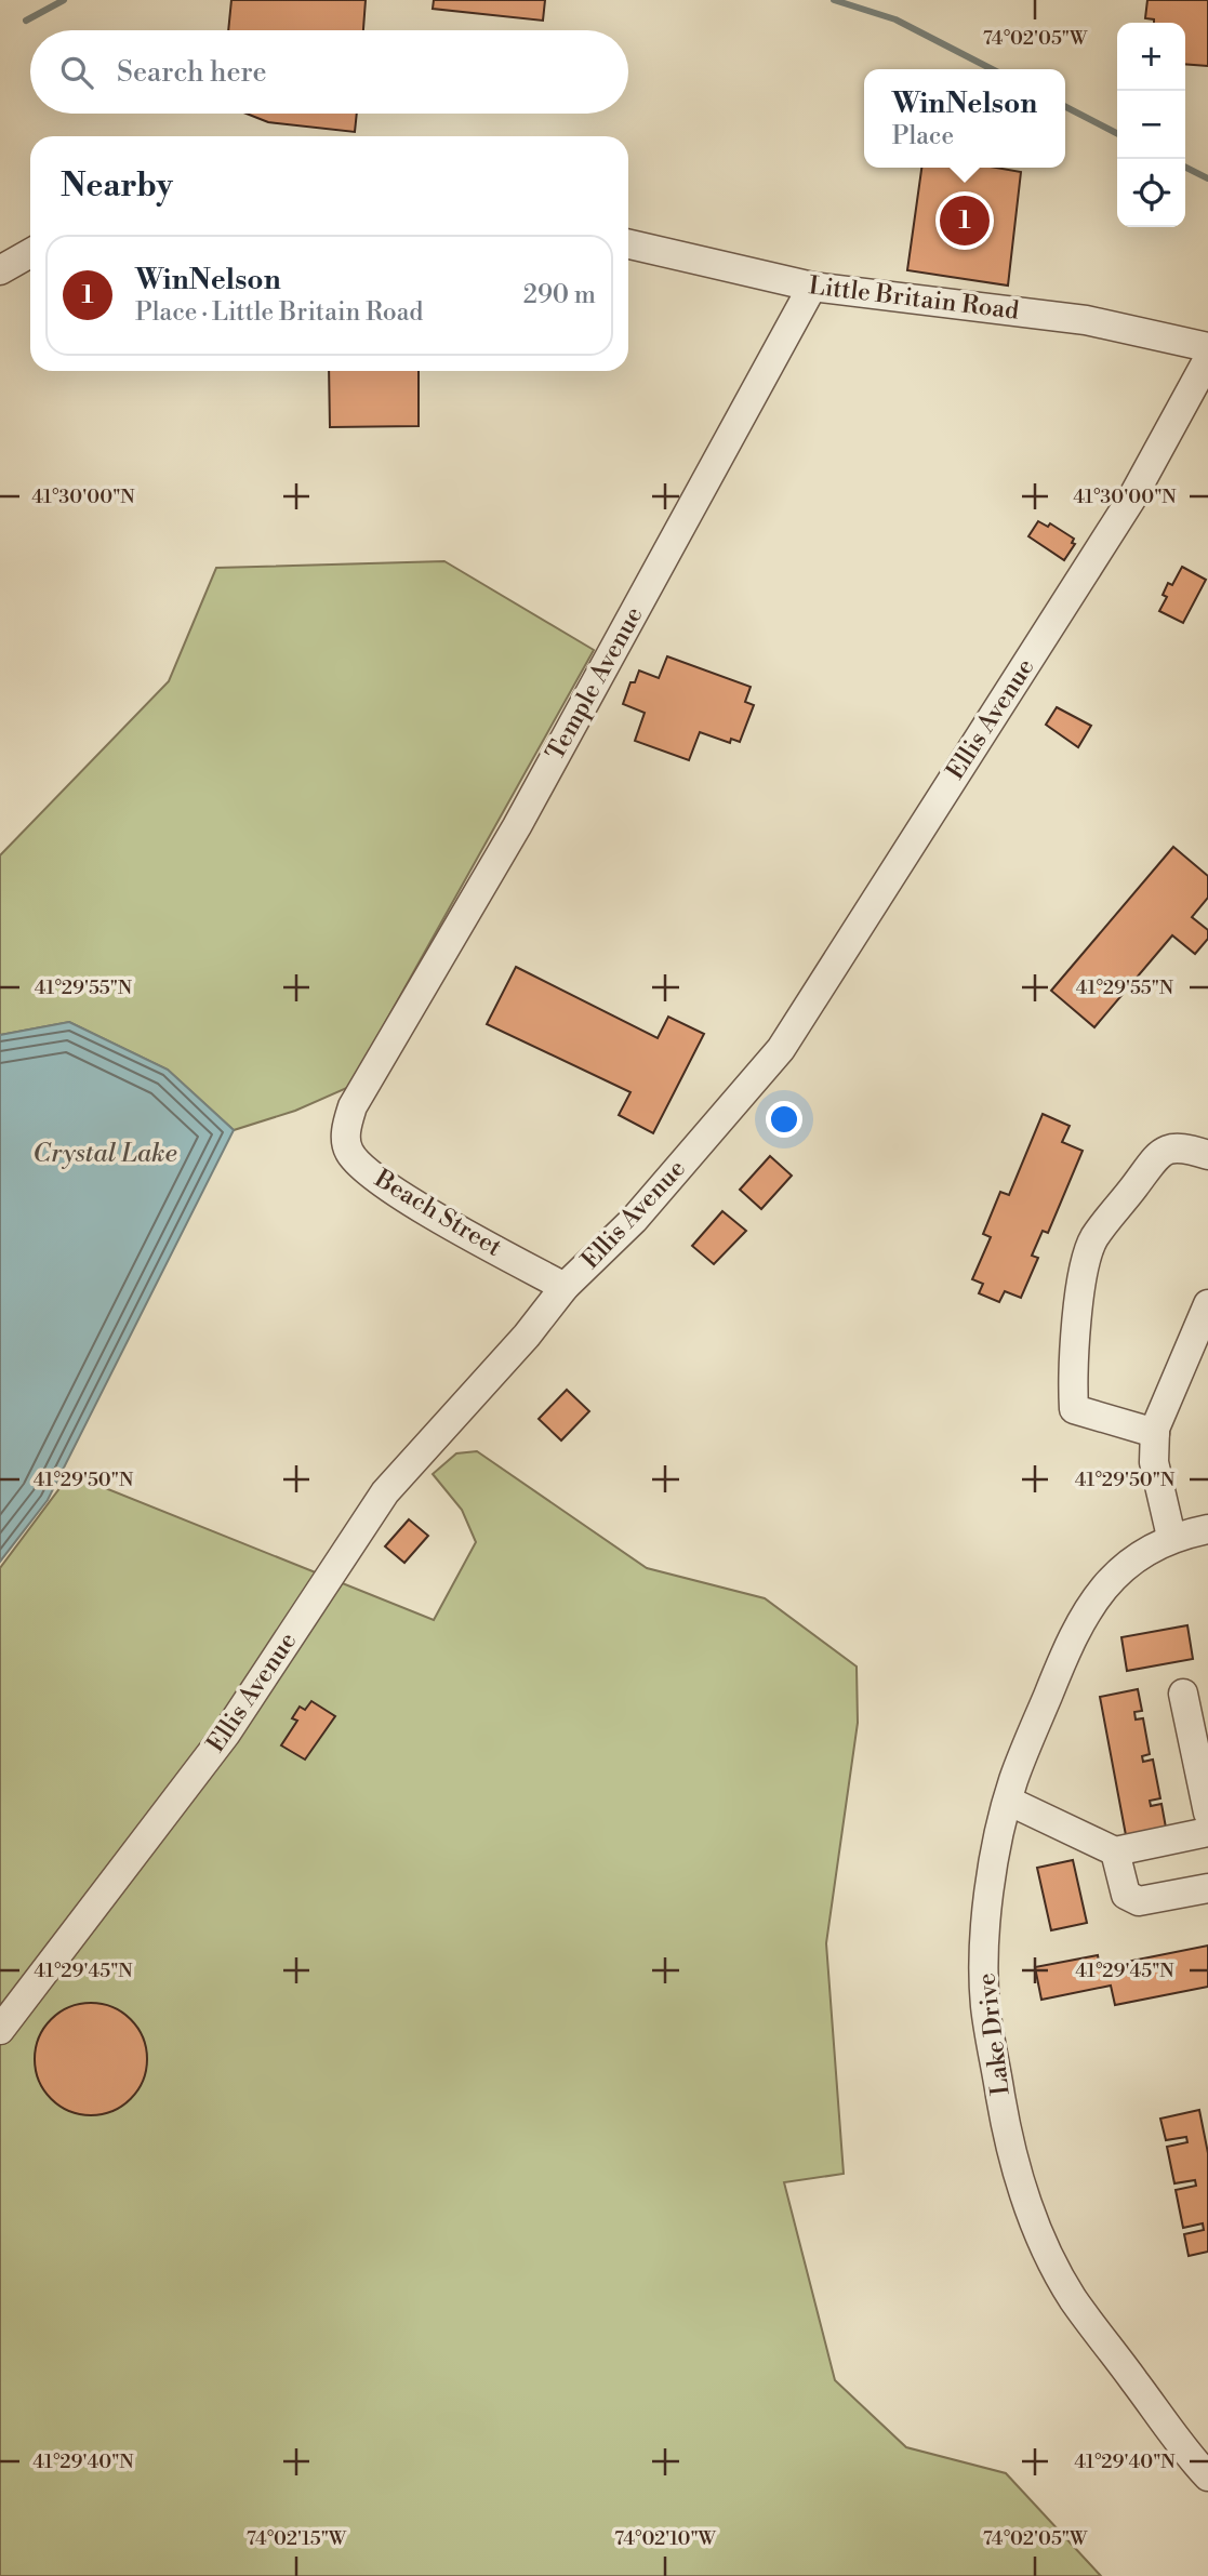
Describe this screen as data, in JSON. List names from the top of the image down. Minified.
{"streets":{"street":["Little Britain Road","Temple Avenue","Ellis Avenue","Beach Street","Lake Drive"]},"crossings":[["Little Britain Road","Temple Avenue"],["Temple Avenue","Beach Street"],["Ellis Avenue","Beach Street"]],"water":["Crystal Lake"],"page":{"map_buttons":["+","−"],"search":"Search here","popup":["WinNelson","Place"],"heading":"Nearby","pins":"1","list":[{"mark":"1","name":"WinNelson","note":"Place · Little Britain Road","value":"290 m"}]},"coordinates":["74°02'05\"W","41°30'00\"N","41°29'55\"N","41°29'50\"N","41°29'45\"N","41°29'40\"N","74°02'15\"W","74°02'10\"W"]}
